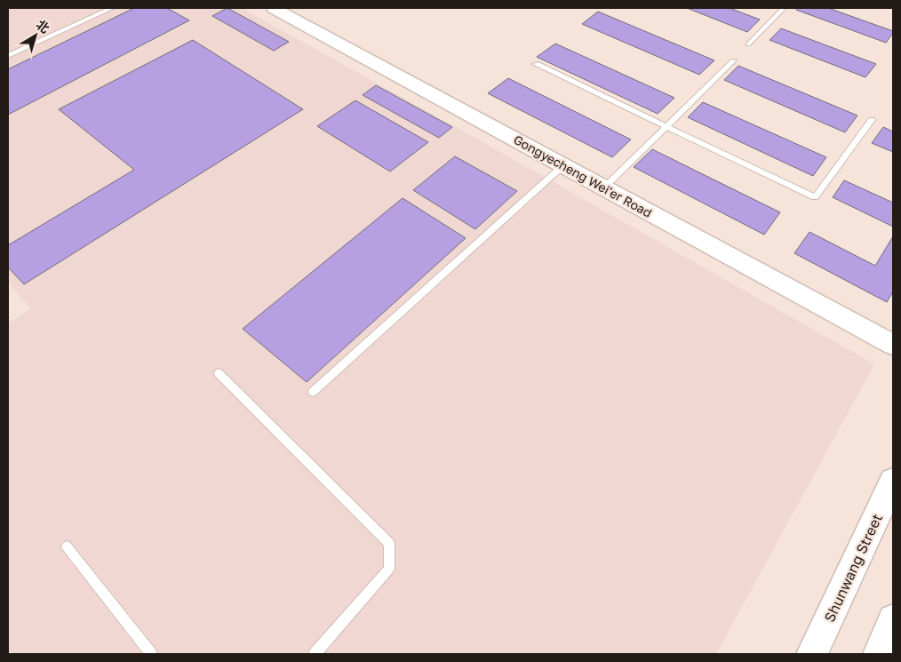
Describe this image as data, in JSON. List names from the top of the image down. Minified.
{"streets":{"street":["Gongyecheng Wei'er Road","Shunwang Street"]},"north":"top right"}
